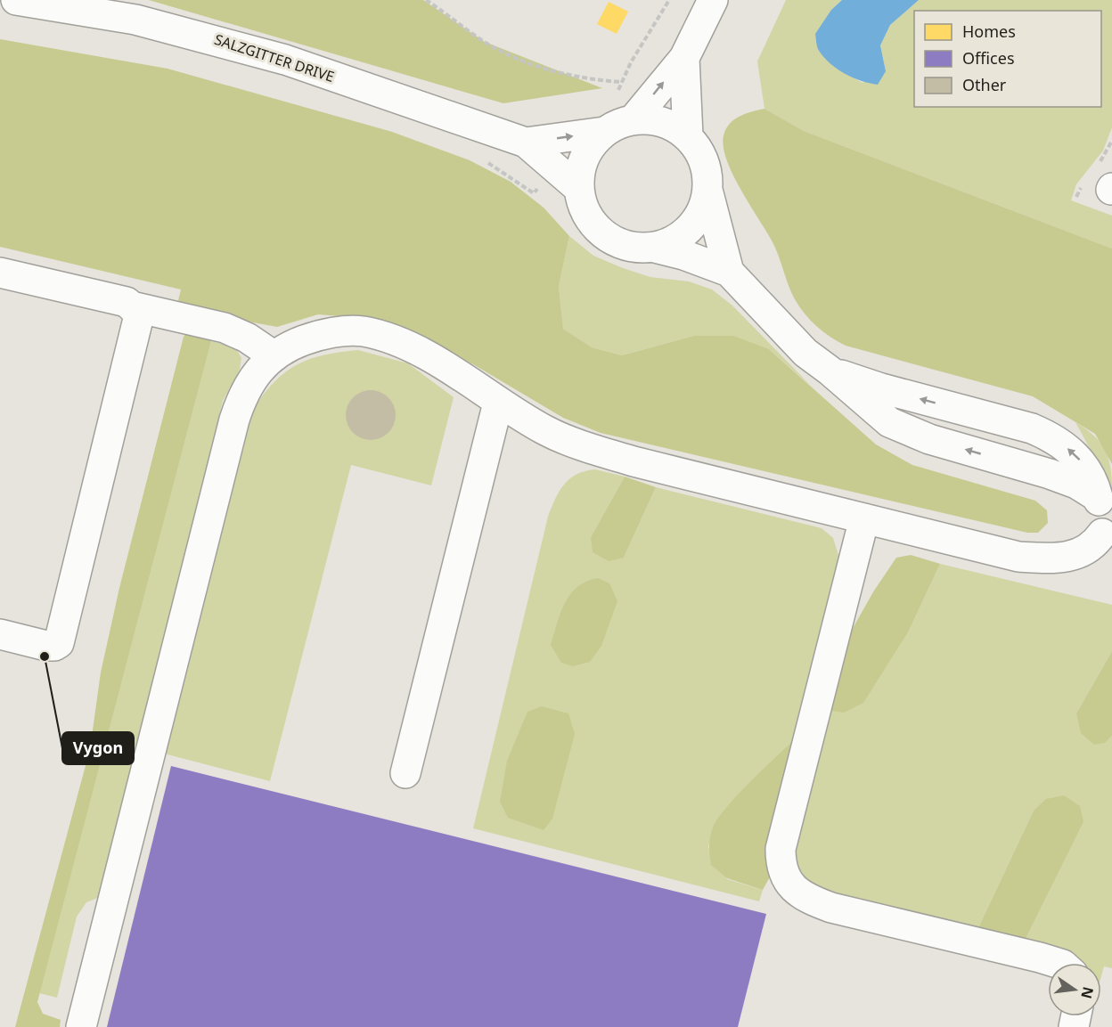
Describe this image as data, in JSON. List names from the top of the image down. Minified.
{"streets":{"street":["SALZGITTER DRIVE"]},"places":["Vygon"],"legend":["Homes","Offices","Other"],"north":"right"}
